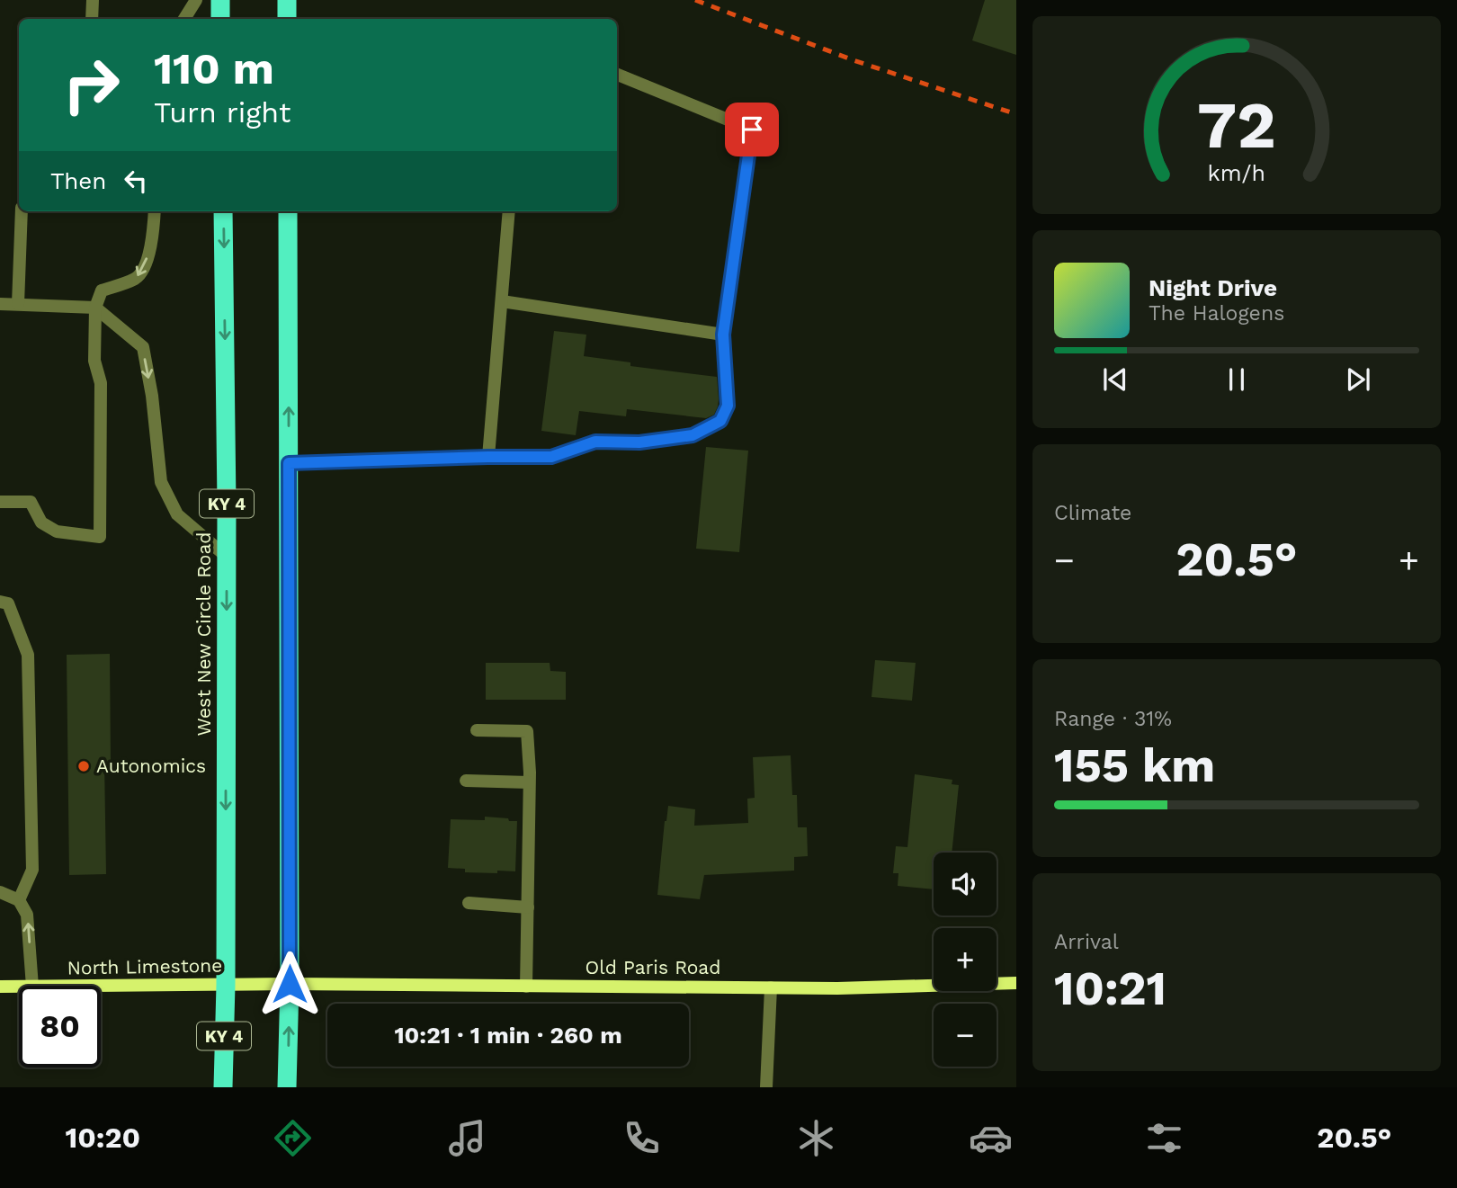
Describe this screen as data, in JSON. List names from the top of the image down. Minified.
{"streets":{"highway":["KY 4","West New Circle Road"],"street":["North Limestone","Old Paris Road"]},"crossings":[["KY 4","West New Circle Road"],["KY 4","North Limestone"],["West New Circle Road","North Limestone"],["North Limestone","Old Paris Road"]],"places":["Autonomics"],"page":{"turn":["110 m","Turn right"],"then":"Then","song":["Night Drive","The Halogens"],"tile":["Climate",["Range · 31%","155 km"],["Arrival","10:21"]],"heat":["−","20.5°","+"],"map_buttons":["+","−"],"limit":"80","trip":"10:21 · 1 min · 260 m","tabs":["10:20","20.5°"],"gauge":["72","km/h"]}}
